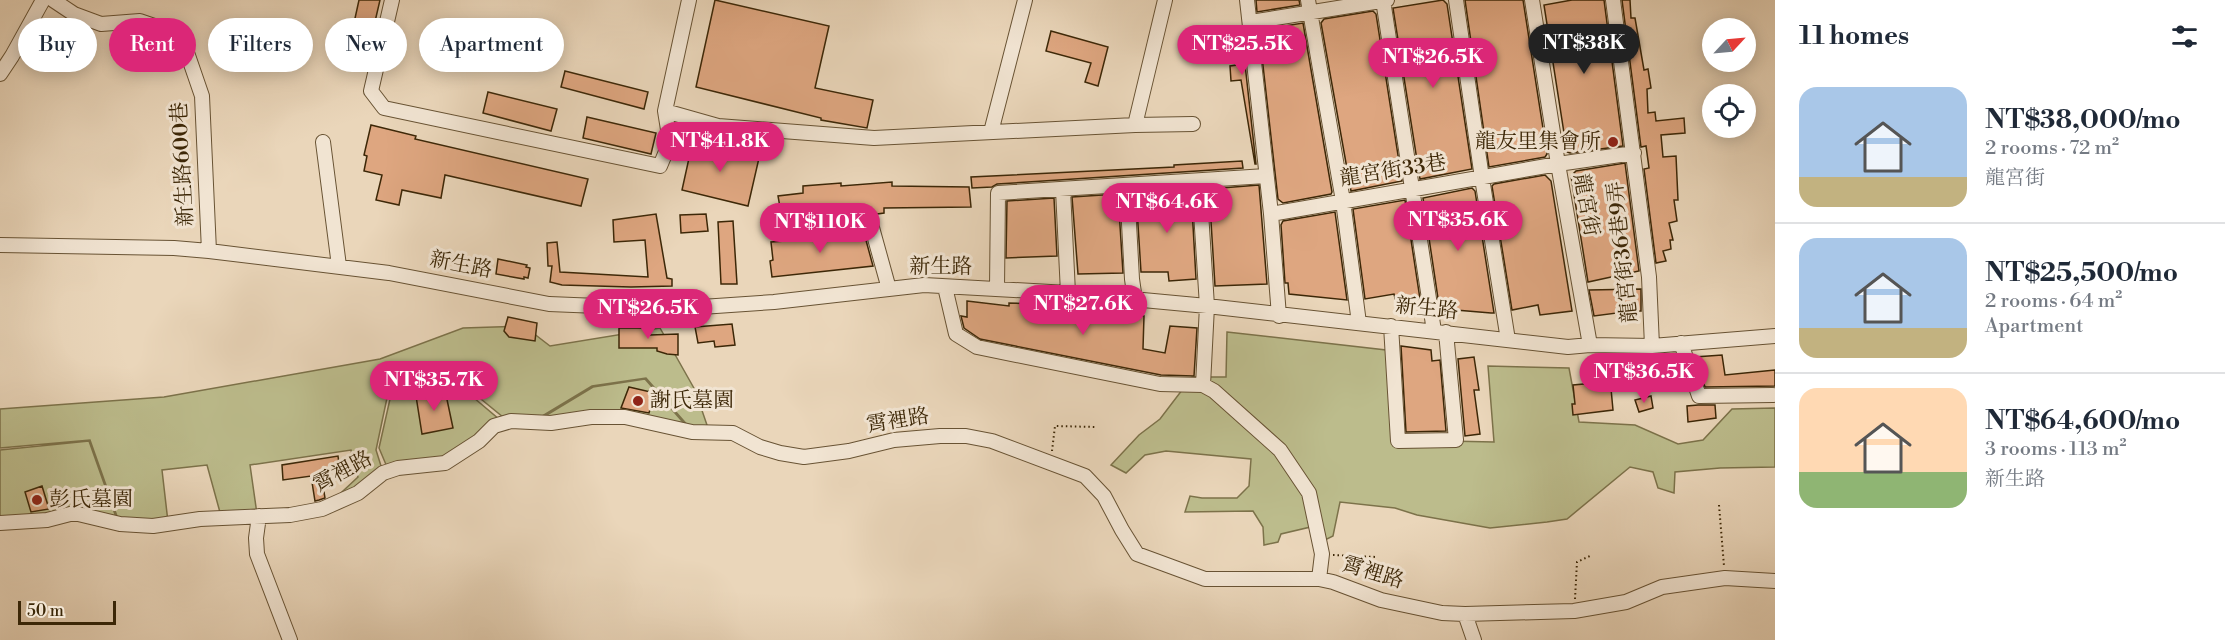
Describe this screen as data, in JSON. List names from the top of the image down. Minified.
{"streets":{"street":["新生路600巷","龍宮街33巷","龍宮街","龍宮街36巷9弄","新生路","霄裡路"]},"crossings":[["新生路600巷","新生路"],["龍宮街33巷","龍宮街"],["龍宮街33巷","龍宮街36巷9弄"],["龍宮街","新生路"],["龍宮街36巷9弄","新生路"]],"places":["龍友里集會所","謝氏墓園","彭氏墓園"],"scale_bar":"50 m","north":"top right","page":{"heading":"11 homes","chip":["Buy","Rent","Filters","New","Apartment"],"price":["NT$38K","NT$25.5K","NT$26.5K","NT$41.8K","NT$64.6K","NT$35.6K","NT$110K","NT$27.6K","NT$26.5K","NT$36.5K","NT$35.7K"],"list":[{"name":"NT$38,000/mo","note":"2 rooms · 72 m² · 龍宮街"},{"name":"NT$25,500/mo","note":"2 rooms · 64 m² · Apartment"},{"name":"NT$64,600/mo","note":"3 rooms · 113 m² · 新生路"}],"scale":"50 m"}}
